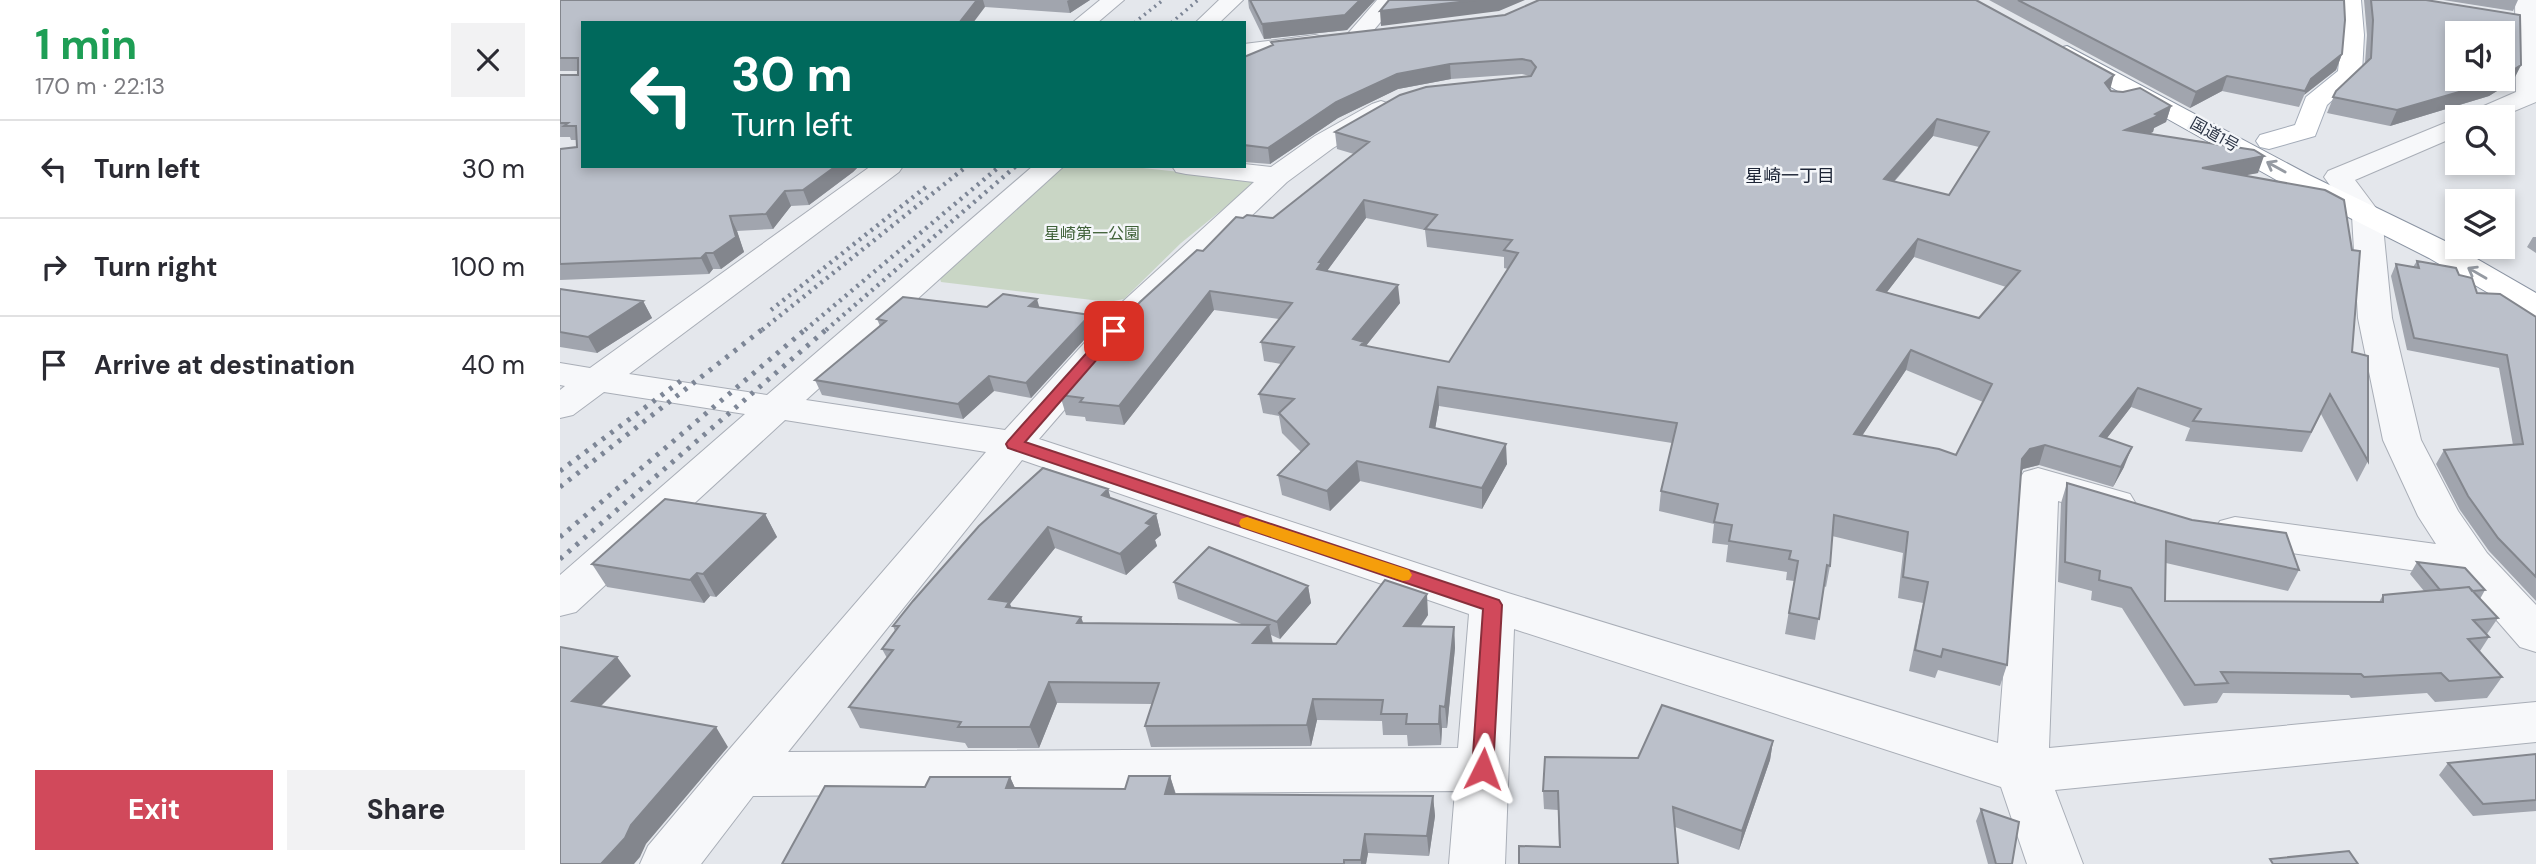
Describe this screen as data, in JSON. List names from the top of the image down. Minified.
{"streets":{"main road":["国道1号"]},"districts":["星崎一丁目"],"parks":["星崎第一公園"],"page":{"heading":["1 min","170 m · 22:13"],"turn":["30 m","Turn left"],"list":[{"name":"Turn left","value":"30 m"},{"name":"Turn right","value":"100 m"},{"name":"Arrive at destination","value":"40 m"}],"buttons":["Exit","Share"]}}
